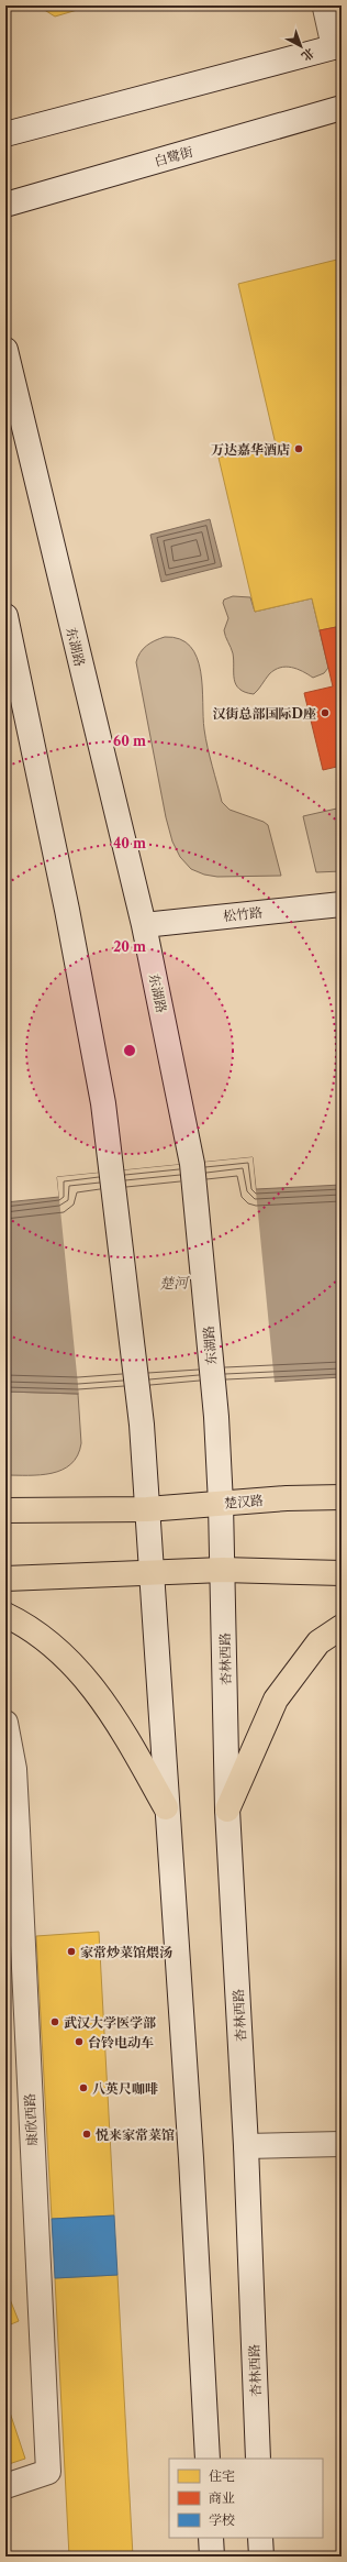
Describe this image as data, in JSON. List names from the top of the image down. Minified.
{"streets":{"main road":["白鹭街","东湖路","松竹路","楚汉路","杏林西路","康欣西路"]},"crossings":[["东湖路","松竹路"],["东湖路","楚汉路"],["东湖路","杏林西路"]],"water":["楚河"],"places":["万达嘉华酒店","汉街总部国际D座","家常炒菜馆煨汤","武汉大学医学部","台铃电动车","八英尺咖啡","悦来家常菜馆"],"legend":["住宅","商业","学校"],"north":"bottom right","rings":["60 m","40 m","20 m"]}
